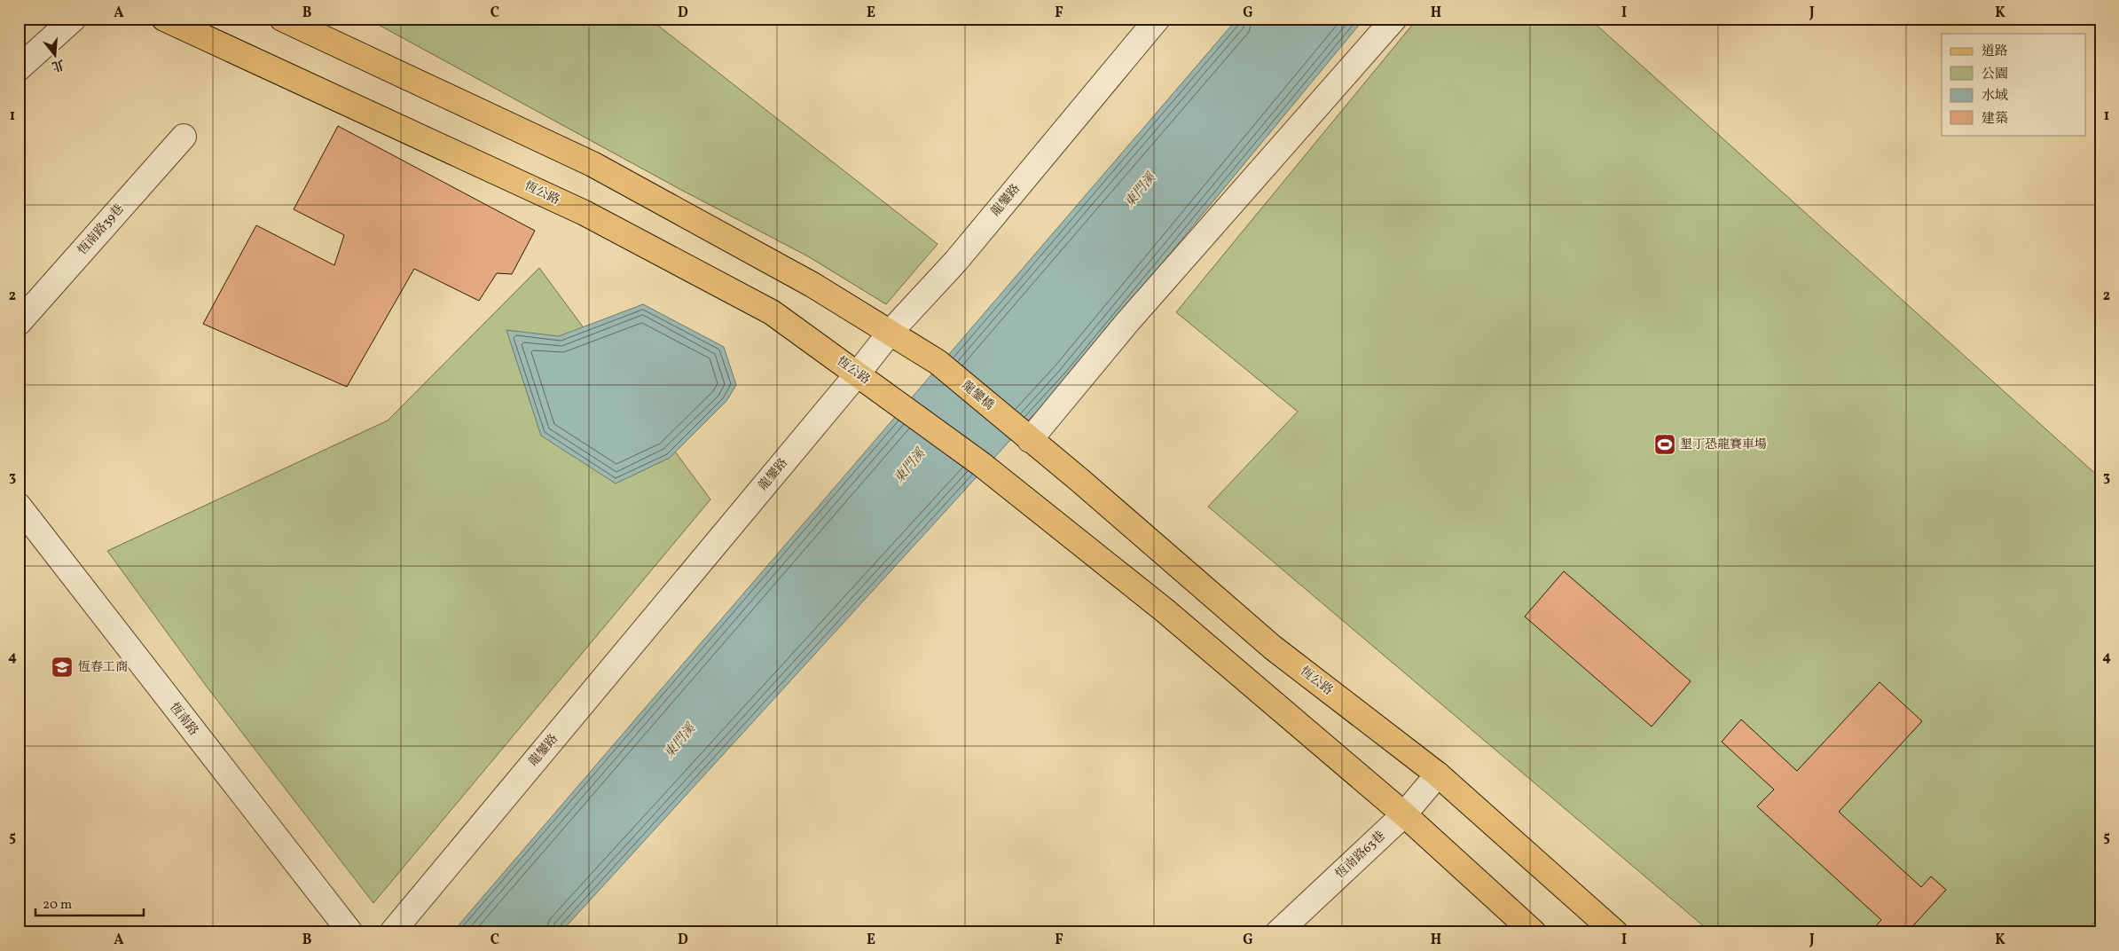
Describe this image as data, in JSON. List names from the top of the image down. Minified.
{"streets":{"main road":["恆公路","龍鑾橋"],"street":["龍鑾路","恆南路39巷","恆南路","恆南路63巷"]},"crossings":[["恆公路","龍鑾路"],["恆公路","龍鑾橋"],["恆公路","恆南路63巷"],["龍鑾路","龍鑾橋"]],"water":["東門溪"],"places":{"sports":["墾丁恐龍賽車場"],"school or university":["恆春工商"]},"legend":["道路","公園","水域","建築"],"scale_bar":"20 m","north":"bottom","grid":{"columns":["A","B","C","D","E","F","G","H","I","J","K"],"rows":["1","2","3","4","5"]}}
